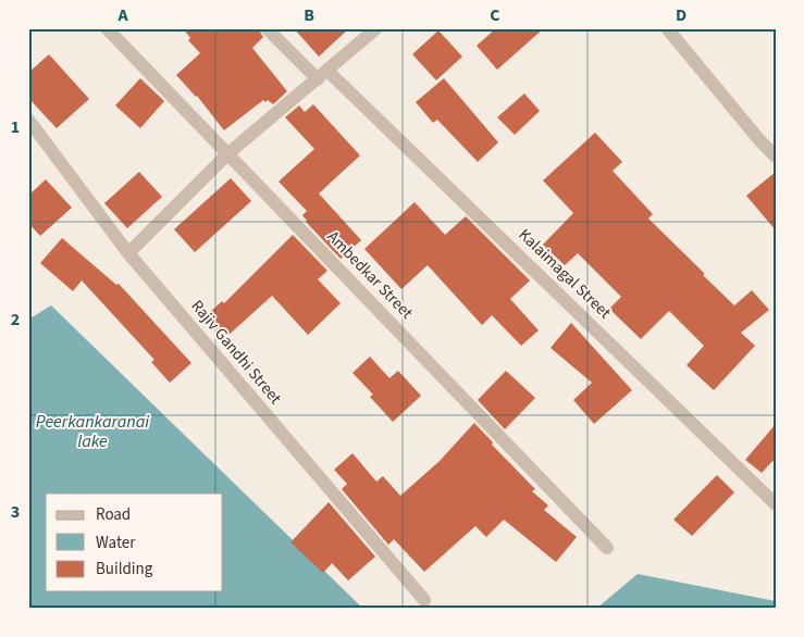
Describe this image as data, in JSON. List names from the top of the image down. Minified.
{"streets":{"street":["Kalaimagal Street","Ambedkar Street","Rajiv Gandhi Street"]},"water":["Peerkankaranai lake"],"legend":["Road","Water","Building"],"grid":{"columns":["A","B","C","D"],"rows":["1","2","3"]}}
